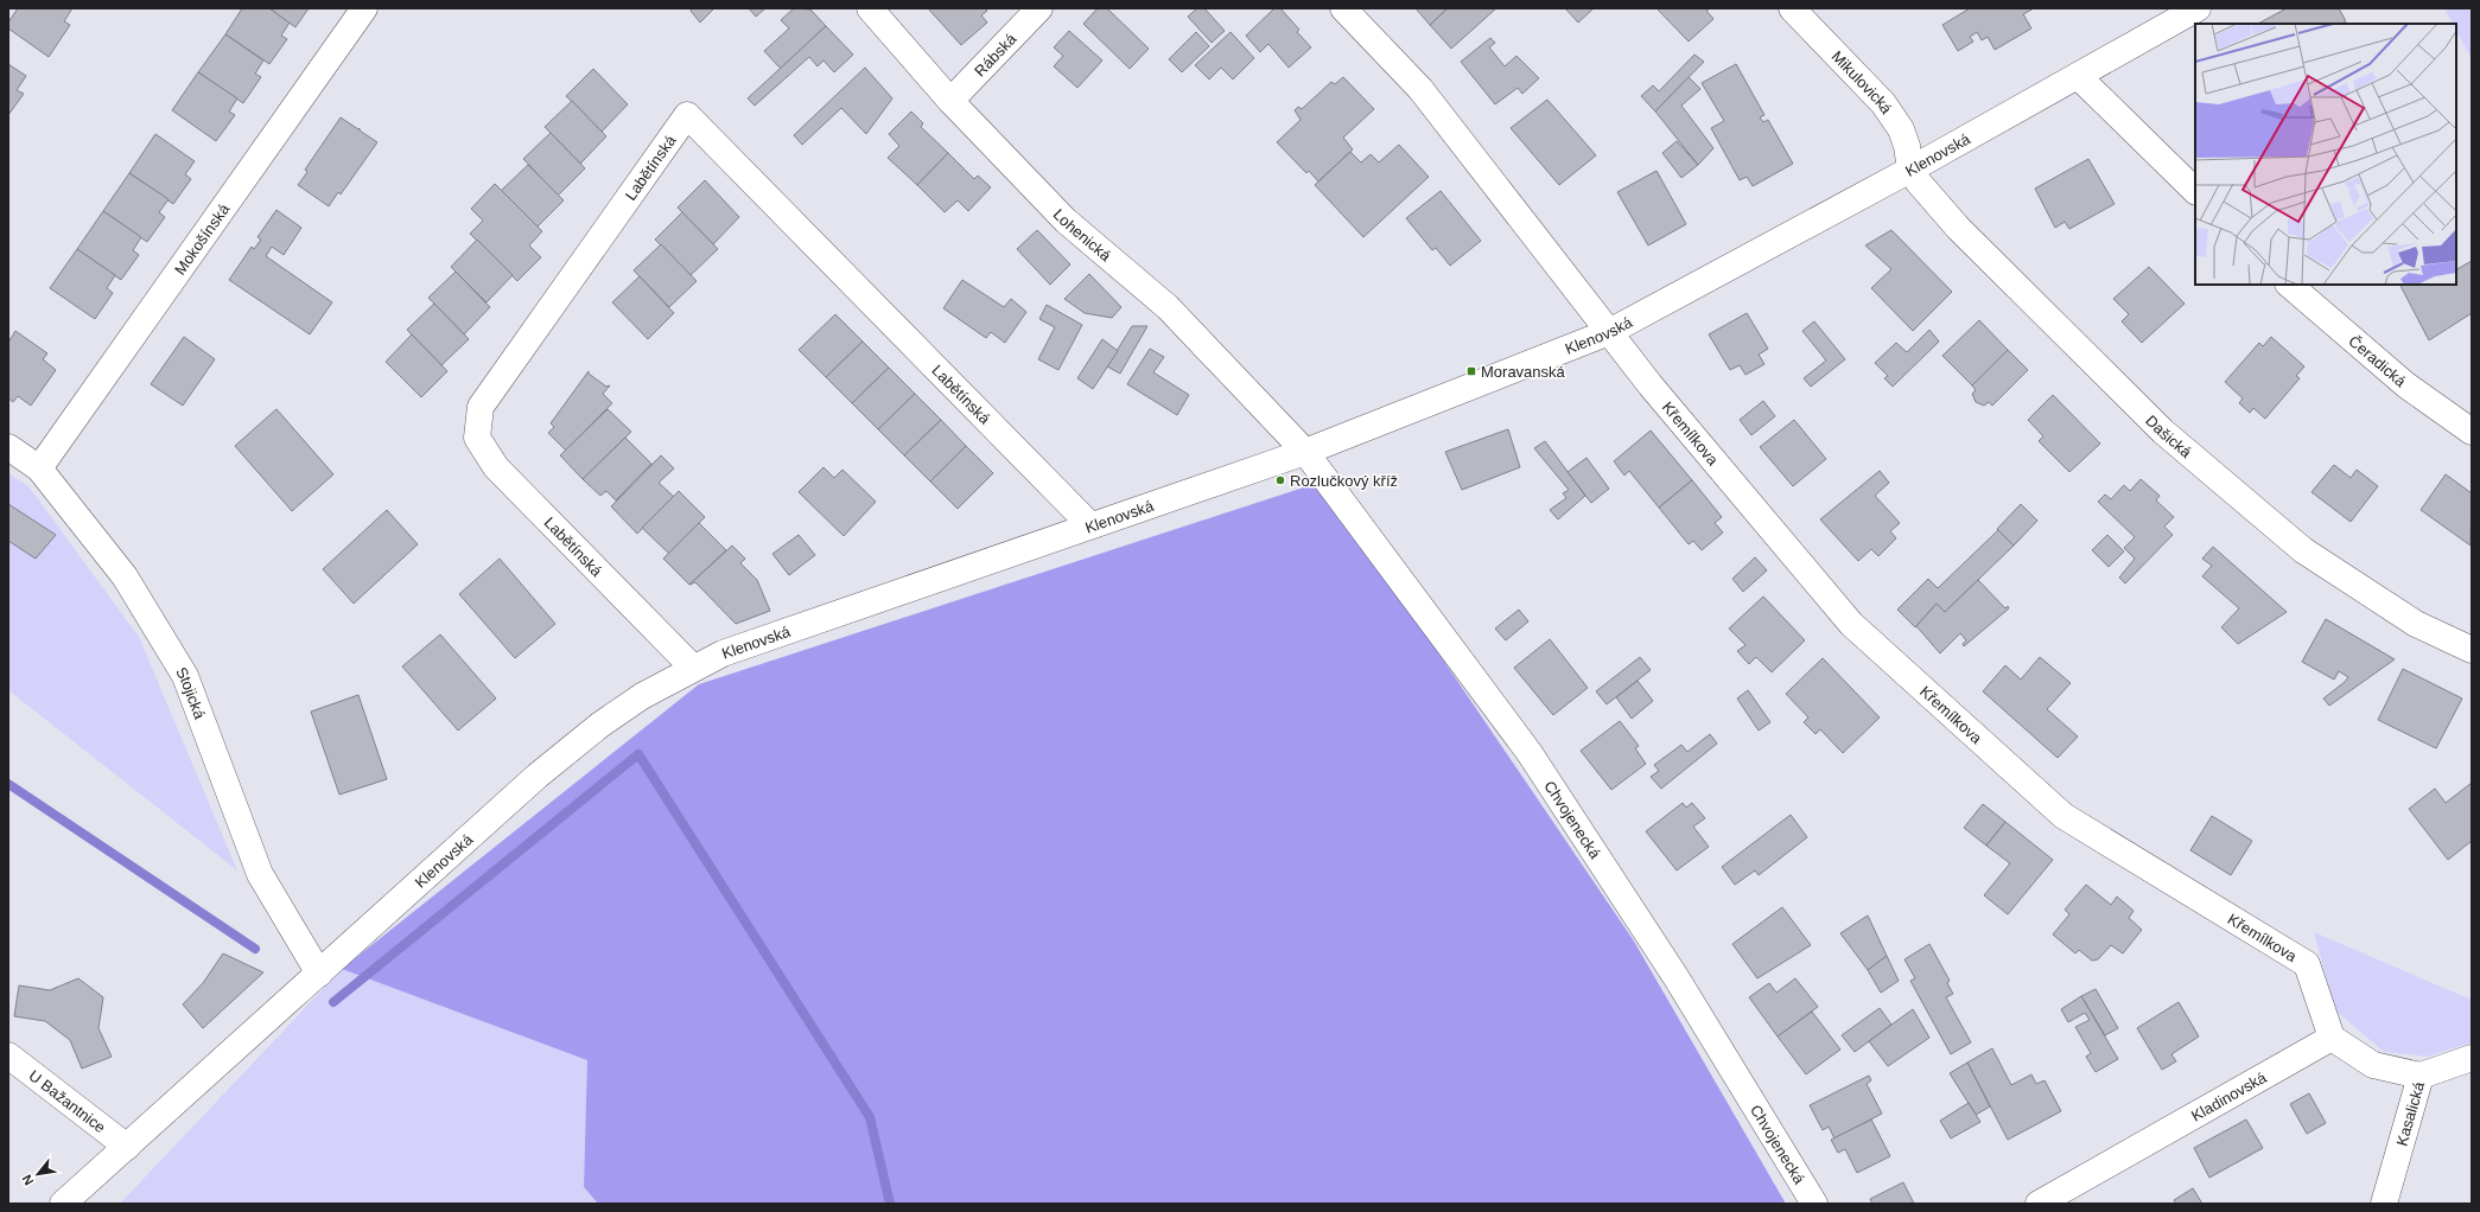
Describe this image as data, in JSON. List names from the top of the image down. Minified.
{"streets":{"street":["Rábská","Mikulovická","Klenovská","Labětínská","Lohenická","Mokošínská","Čeradická","Křemílkova","Dašická","Stojická","Chvojenecká","Kladinovská","U Bažantnice","Kasalická"]},"crossings":[["Rábská","Lohenická"],["Mikulovická","Klenovská"],["Mikulovická","Dašická"],["Klenovská","Labětínská"],["Klenovská","Lohenická"],["Klenovská","Křemílkova"],["Klenovská","Dašická"],["Klenovská","Stojická"],["Klenovská","Chvojenecká"],["Klenovská","U Bažantnice"],["Lohenická","Chvojenecká"],["Mokošínská","Stojická"],["Křemílkova","Kladinovská"]],"places":{"transit":["Moravanská"],"other":["Rozlučkový kříž"]},"north":"bottom left"}
